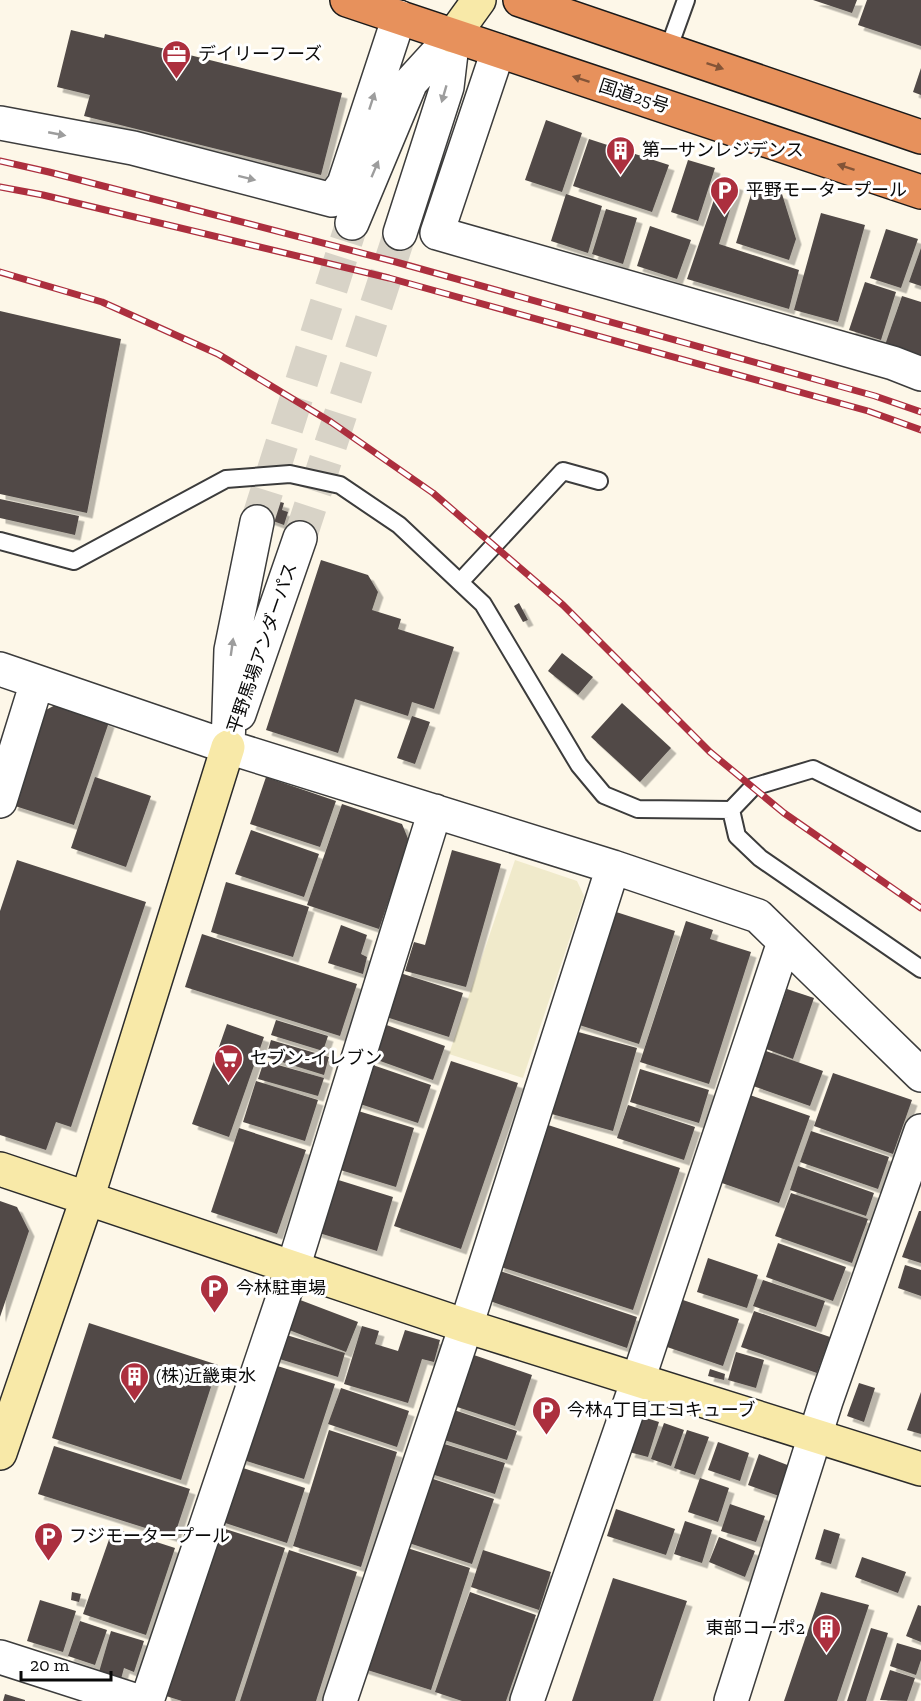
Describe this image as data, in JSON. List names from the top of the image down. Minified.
{"streets":{"highway":["国道25号"],"street":["平野馬場アンダーパス"]},"places":{"office":["デイリーフーズ"],"building":["第一サンレジデンス","(株)近畿東水","東部コーポ2"],"parking":["平野モータープール","今林駐車場","今林4丁目エコキューブ","フジモータープール"],"supermarket":["セブン-イレブン"]},"scale_bar":"20 m"}
